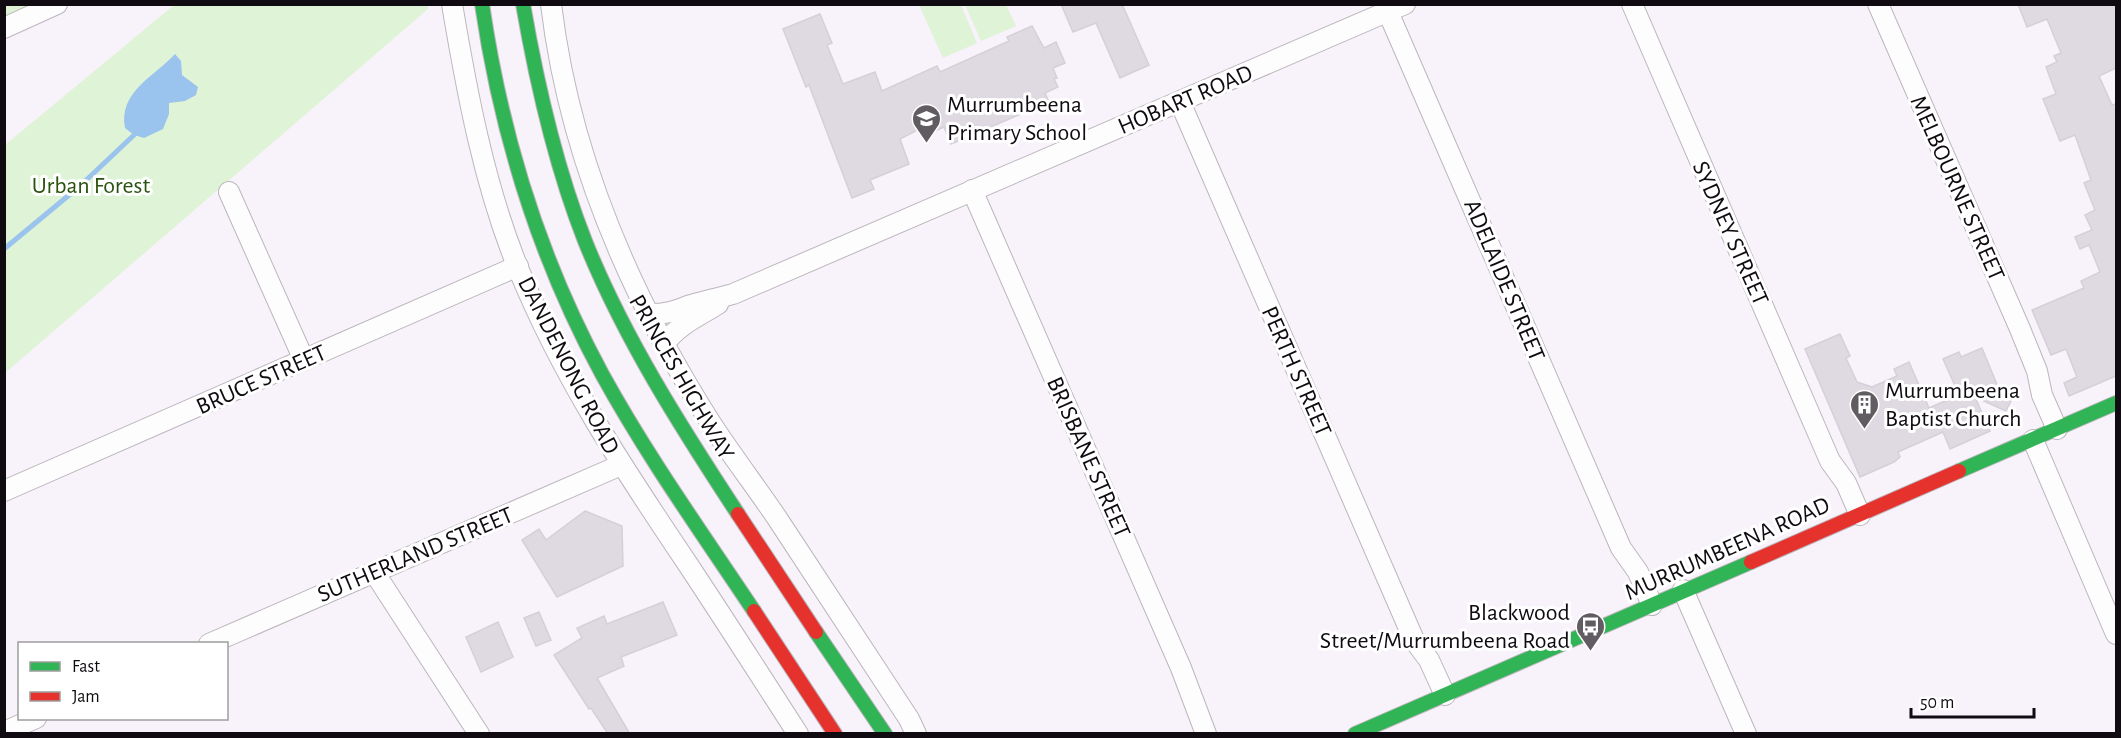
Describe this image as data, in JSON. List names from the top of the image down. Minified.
{"streets":{"main road":["PRINCES HIGHWAY","MURRUMBEENA ROAD"],"street":["HOBART ROAD","MELBOURNE STREET","SYDNEY STREET","ADELAIDE STREET","DANDENONG ROAD","PERTH STREET","BRUCE STREET","BRISBANE STREET","SUTHERLAND STREET"]},"crossings":[["HOBART ROAD","ADELAIDE STREET"],["HOBART ROAD","PERTH STREET"],["HOBART ROAD","BRISBANE STREET"],["MELBOURNE STREET","MURRUMBEENA ROAD"],["SYDNEY STREET","MURRUMBEENA ROAD"],["ADELAIDE STREET","MURRUMBEENA ROAD"],["DANDENONG ROAD","BRUCE STREET"],["DANDENONG ROAD","SUTHERLAND STREET"],["PERTH STREET","MURRUMBEENA ROAD"]],"parks":["Urban Forest"],"places":{"school or university":["Murrumbeena Primary School"],"building":["Murrumbeena Baptist Church"],"bus stop":["Blackwood Street/Murrumbeena Road"]},"legend":["Fast","Jam"],"scale_bar":"50 m"}
